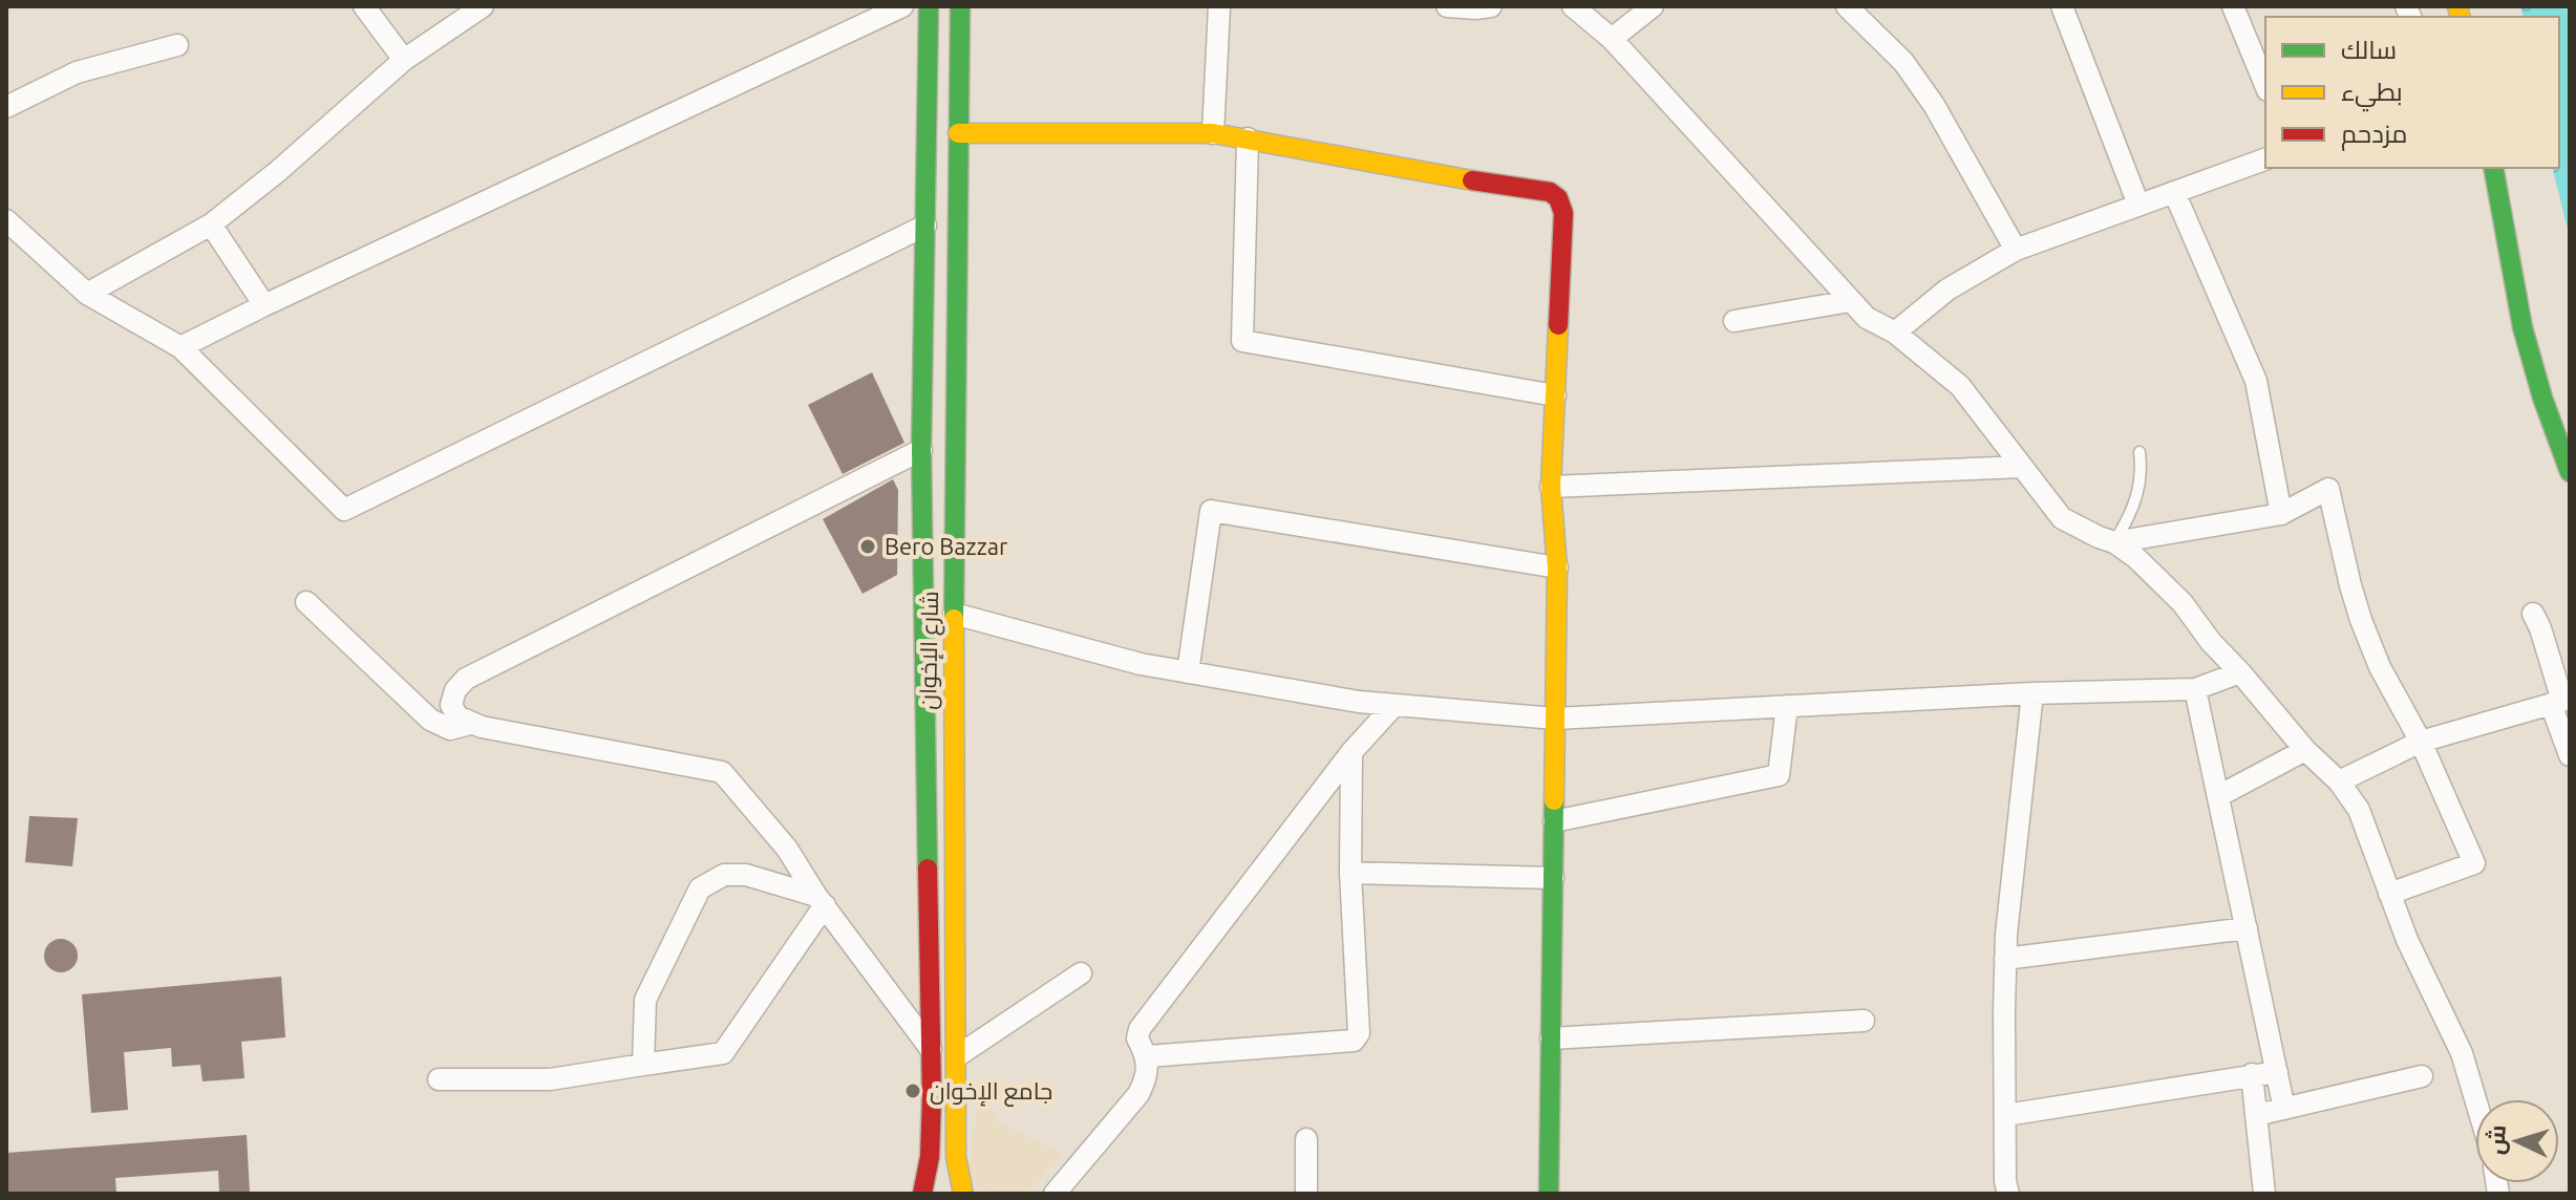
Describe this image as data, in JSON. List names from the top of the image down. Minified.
{"streets":{"main road":["شارع الإخوان"]},"places":["Bero Bazzar","جامع الإخوان"],"legend":["سالك","بطيء","مزدحم"],"north":"left"}
